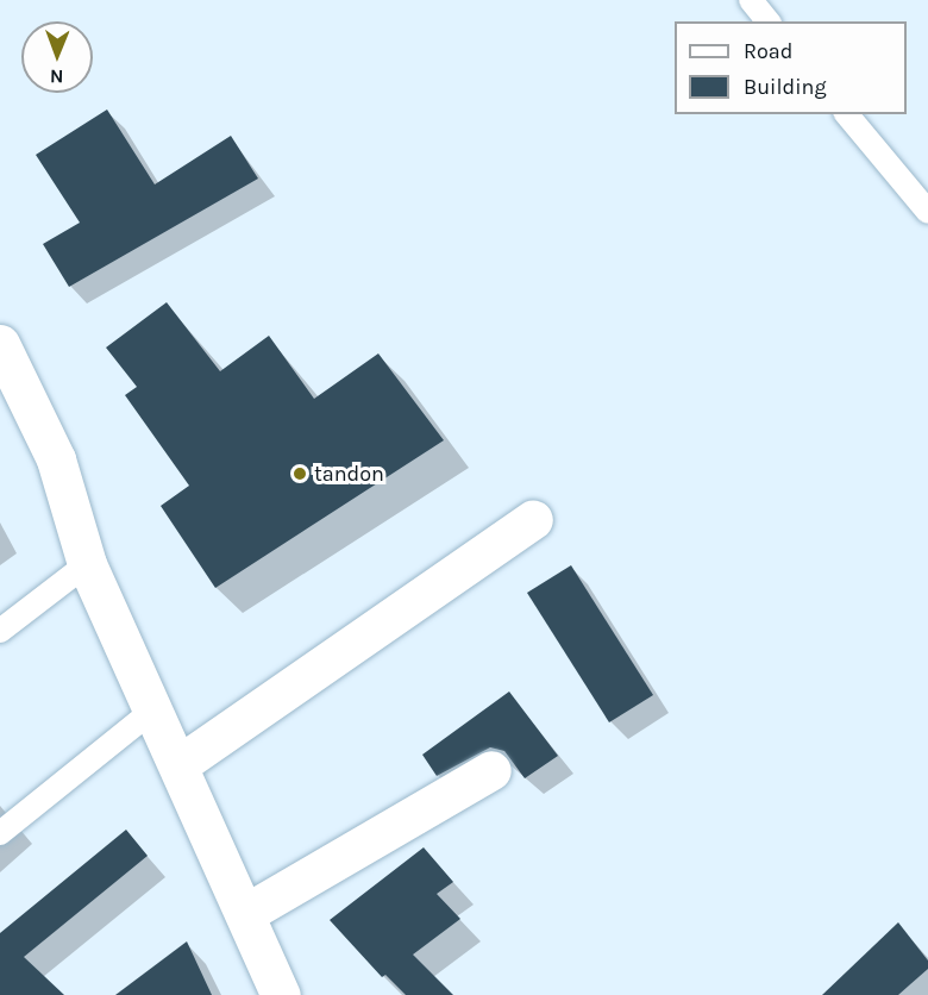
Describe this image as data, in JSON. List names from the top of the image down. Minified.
{"places":["tandon"],"legend":["Road","Building"],"north":"bottom"}
